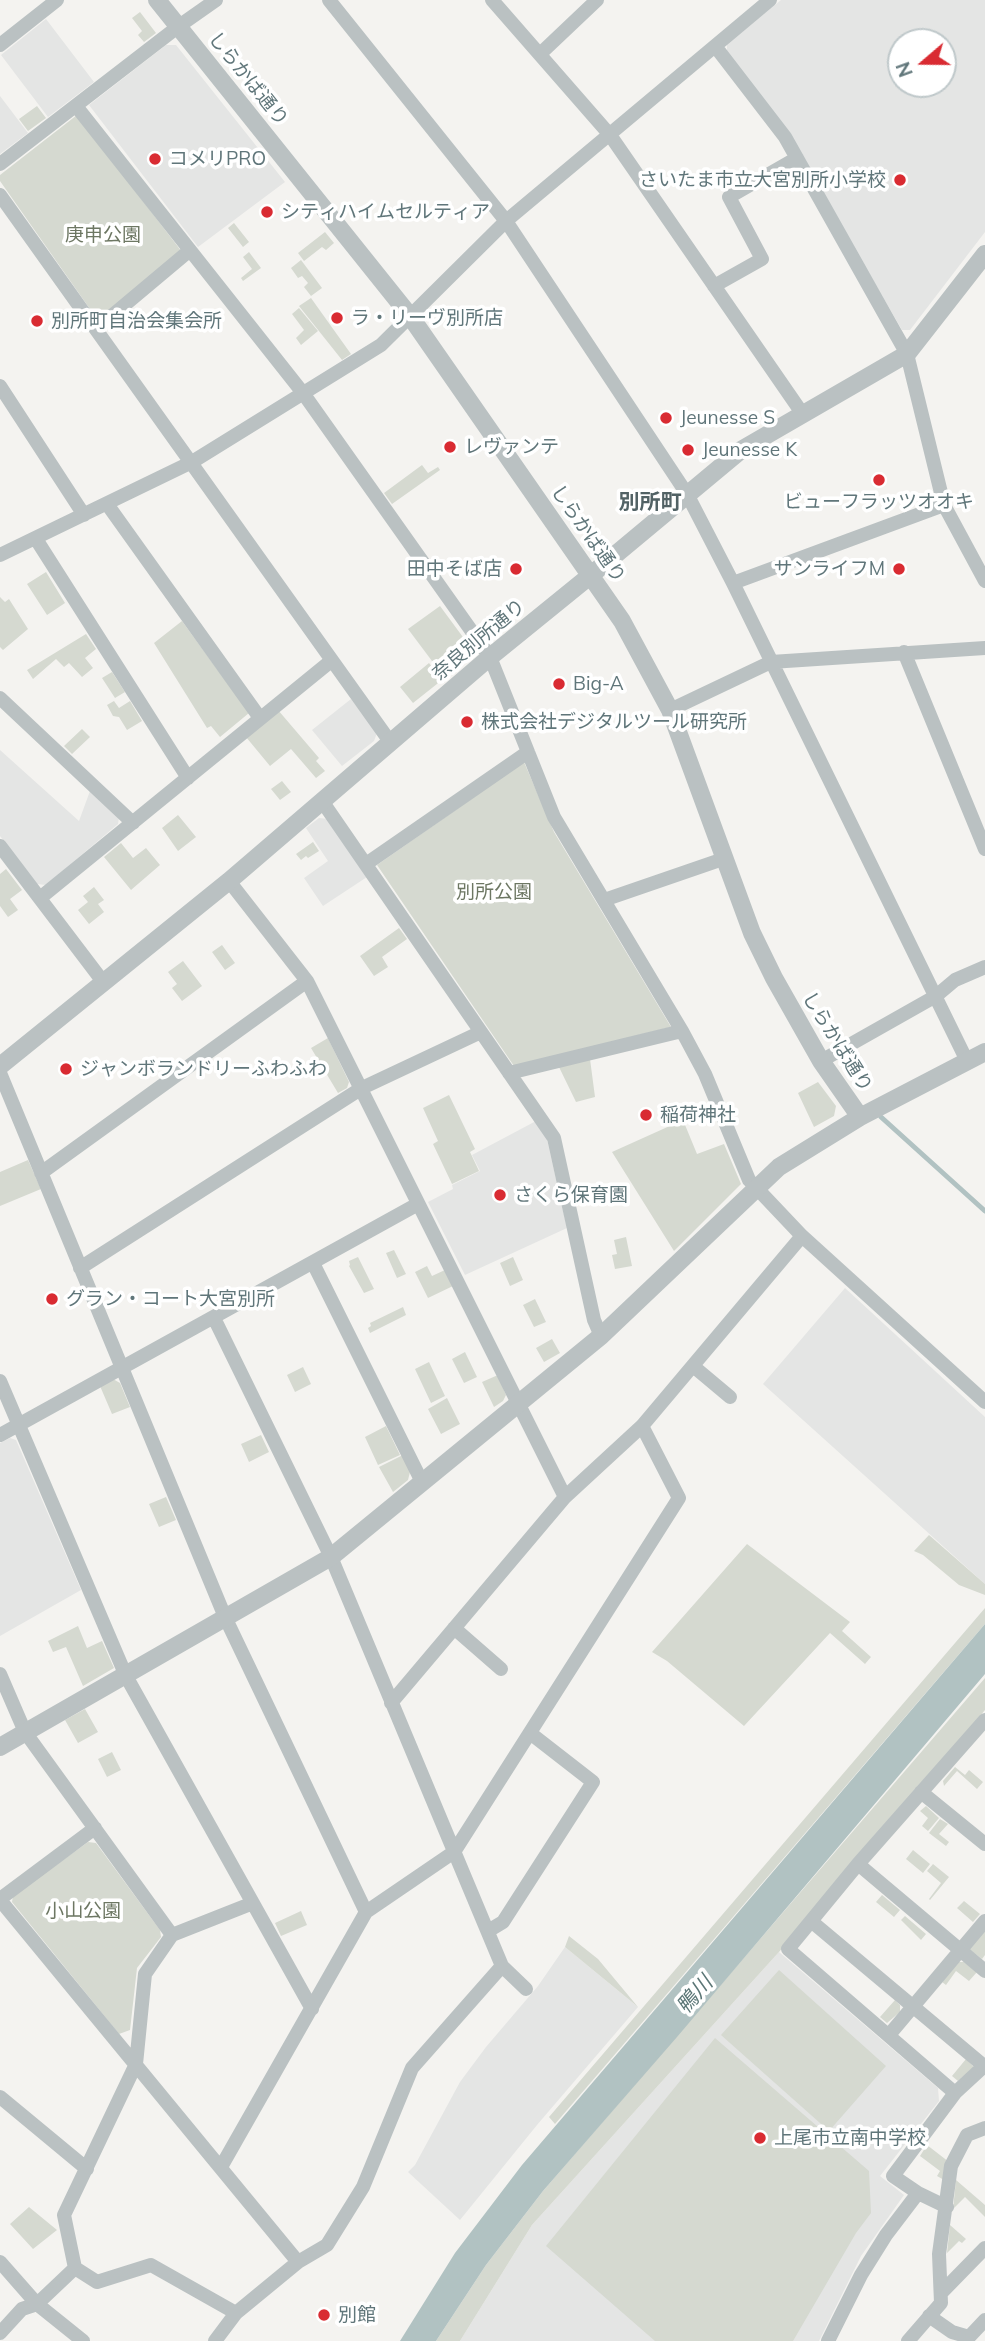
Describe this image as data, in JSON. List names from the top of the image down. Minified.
{"streets":{"street":["しらかば通り","奈良別所通り"]},"crossings":[["しらかば通り","奈良別所通り"]],"districts":["別所町"],"water":["鴨川"],"parks":["庚申公園","別所公園","小山公園"],"places":["コメリPRO","さいたま市立大宮別所小学校","シティハイムセルティア","ラ・リーヴ別所店","別所町自治会集会所","Jeunesse S","レヴァンテ","Jeunesse K","ビューフラッツオオキ","田中そば店","サンライフM","Big-A","株式会社デジタルツール研究所","ジャンボランドリーふわふわ","稲荷神社","さくら保育園","グラン・コート大宮別所","上尾市立南中学校","別館"],"north":"left"}
